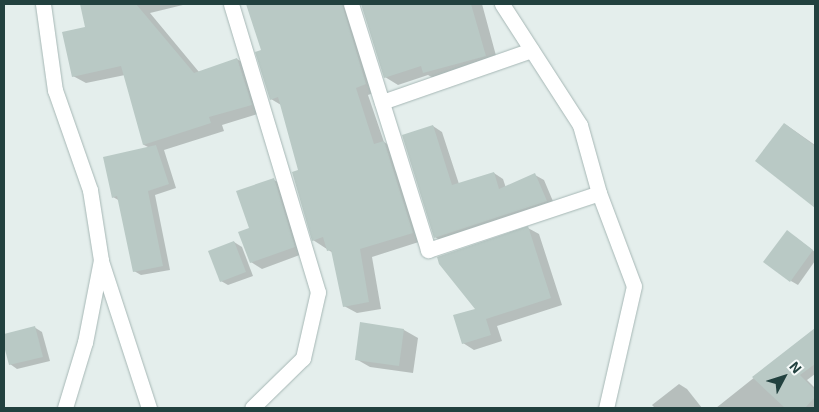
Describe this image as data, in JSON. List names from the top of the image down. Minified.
{"north":"top right"}
